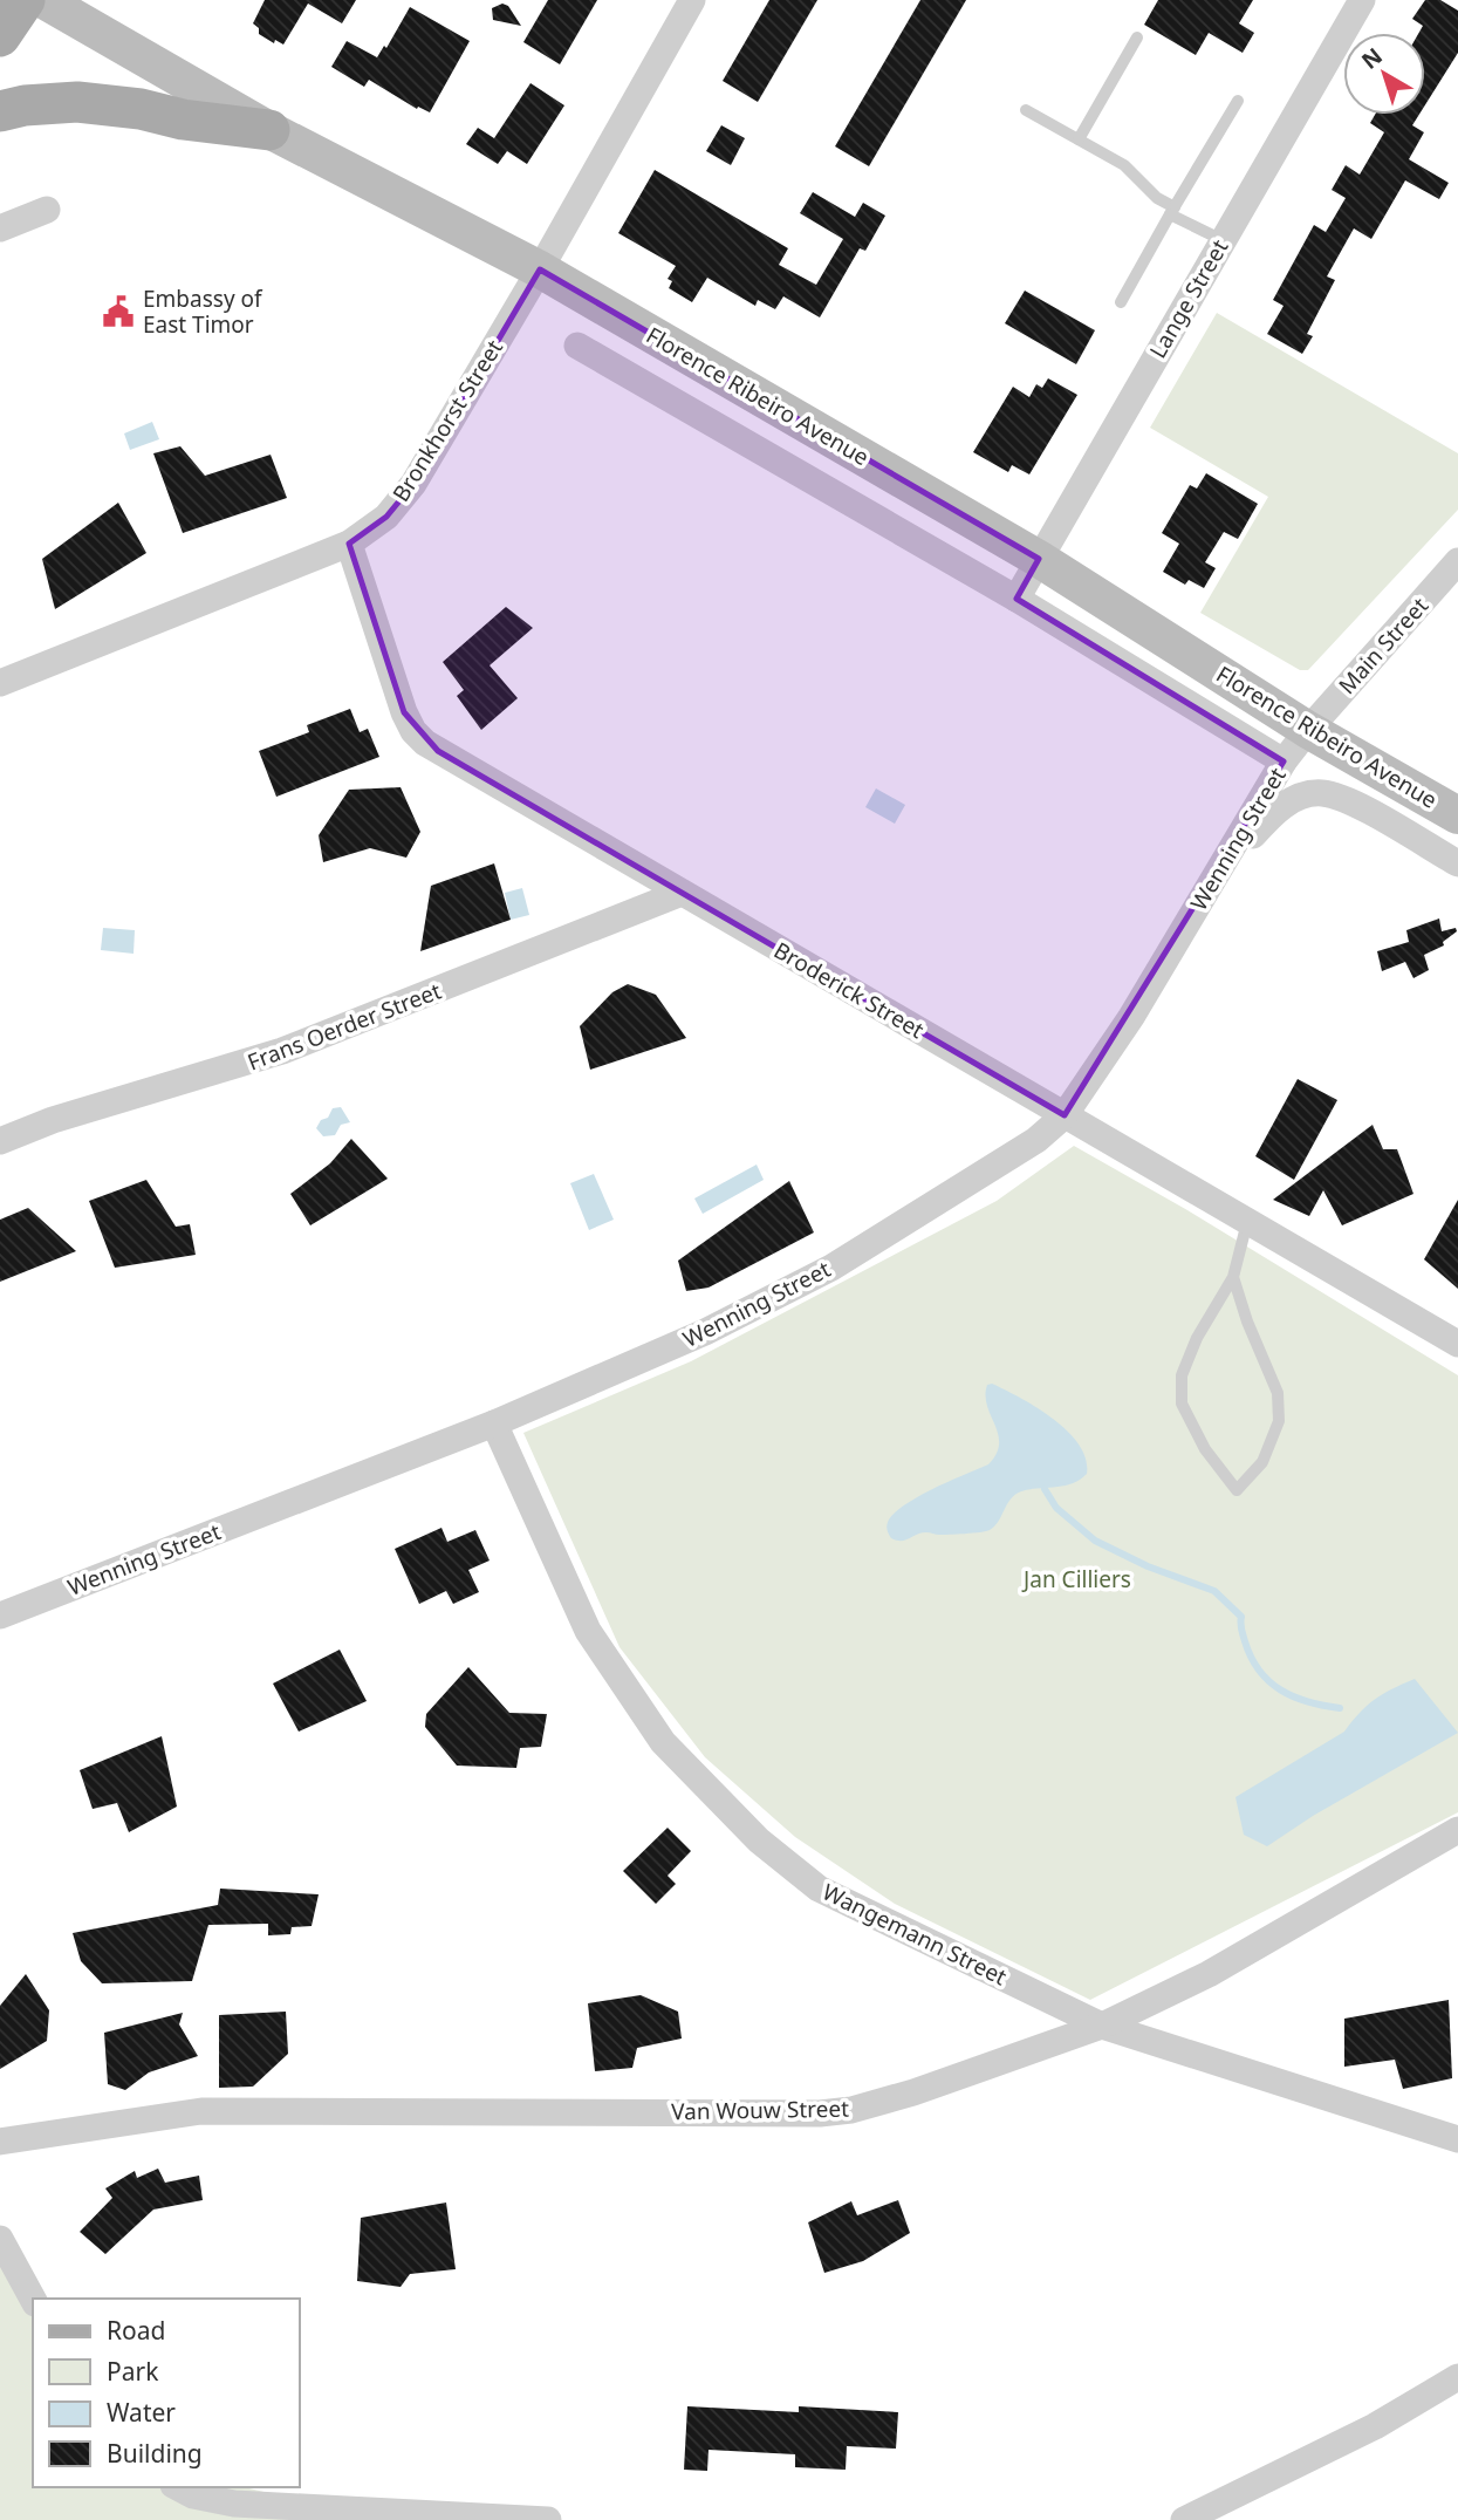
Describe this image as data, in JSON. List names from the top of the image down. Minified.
{"streets":{"main road":["Florence Ribeiro Avenue"],"street":["Lange Street","Bronkhorst Street","Main Street","Wenning Street","Broderick Street","Frans Oerder Street","Wangemann Street","Van Wouw Street"]},"crossings":[["Lange Street","Florence Ribeiro Avenue"],["Florence Ribeiro Avenue","Bronkhorst Street"],["Florence Ribeiro Avenue","Main Street"],["Florence Ribeiro Avenue","Wenning Street"],["Bronkhorst Street","Broderick Street"],["Main Street","Wenning Street"],["Wenning Street","Broderick Street"],["Wenning Street","Wangemann Street"],["Broderick Street","Frans Oerder Street"],["Wangemann Street","Van Wouw Street"]],"parks":["Jan Cilliers"],"places":{"public building":["Embassy of East Timor"]},"legend":["Road","Park","Water","Building"],"north":"top left"}
